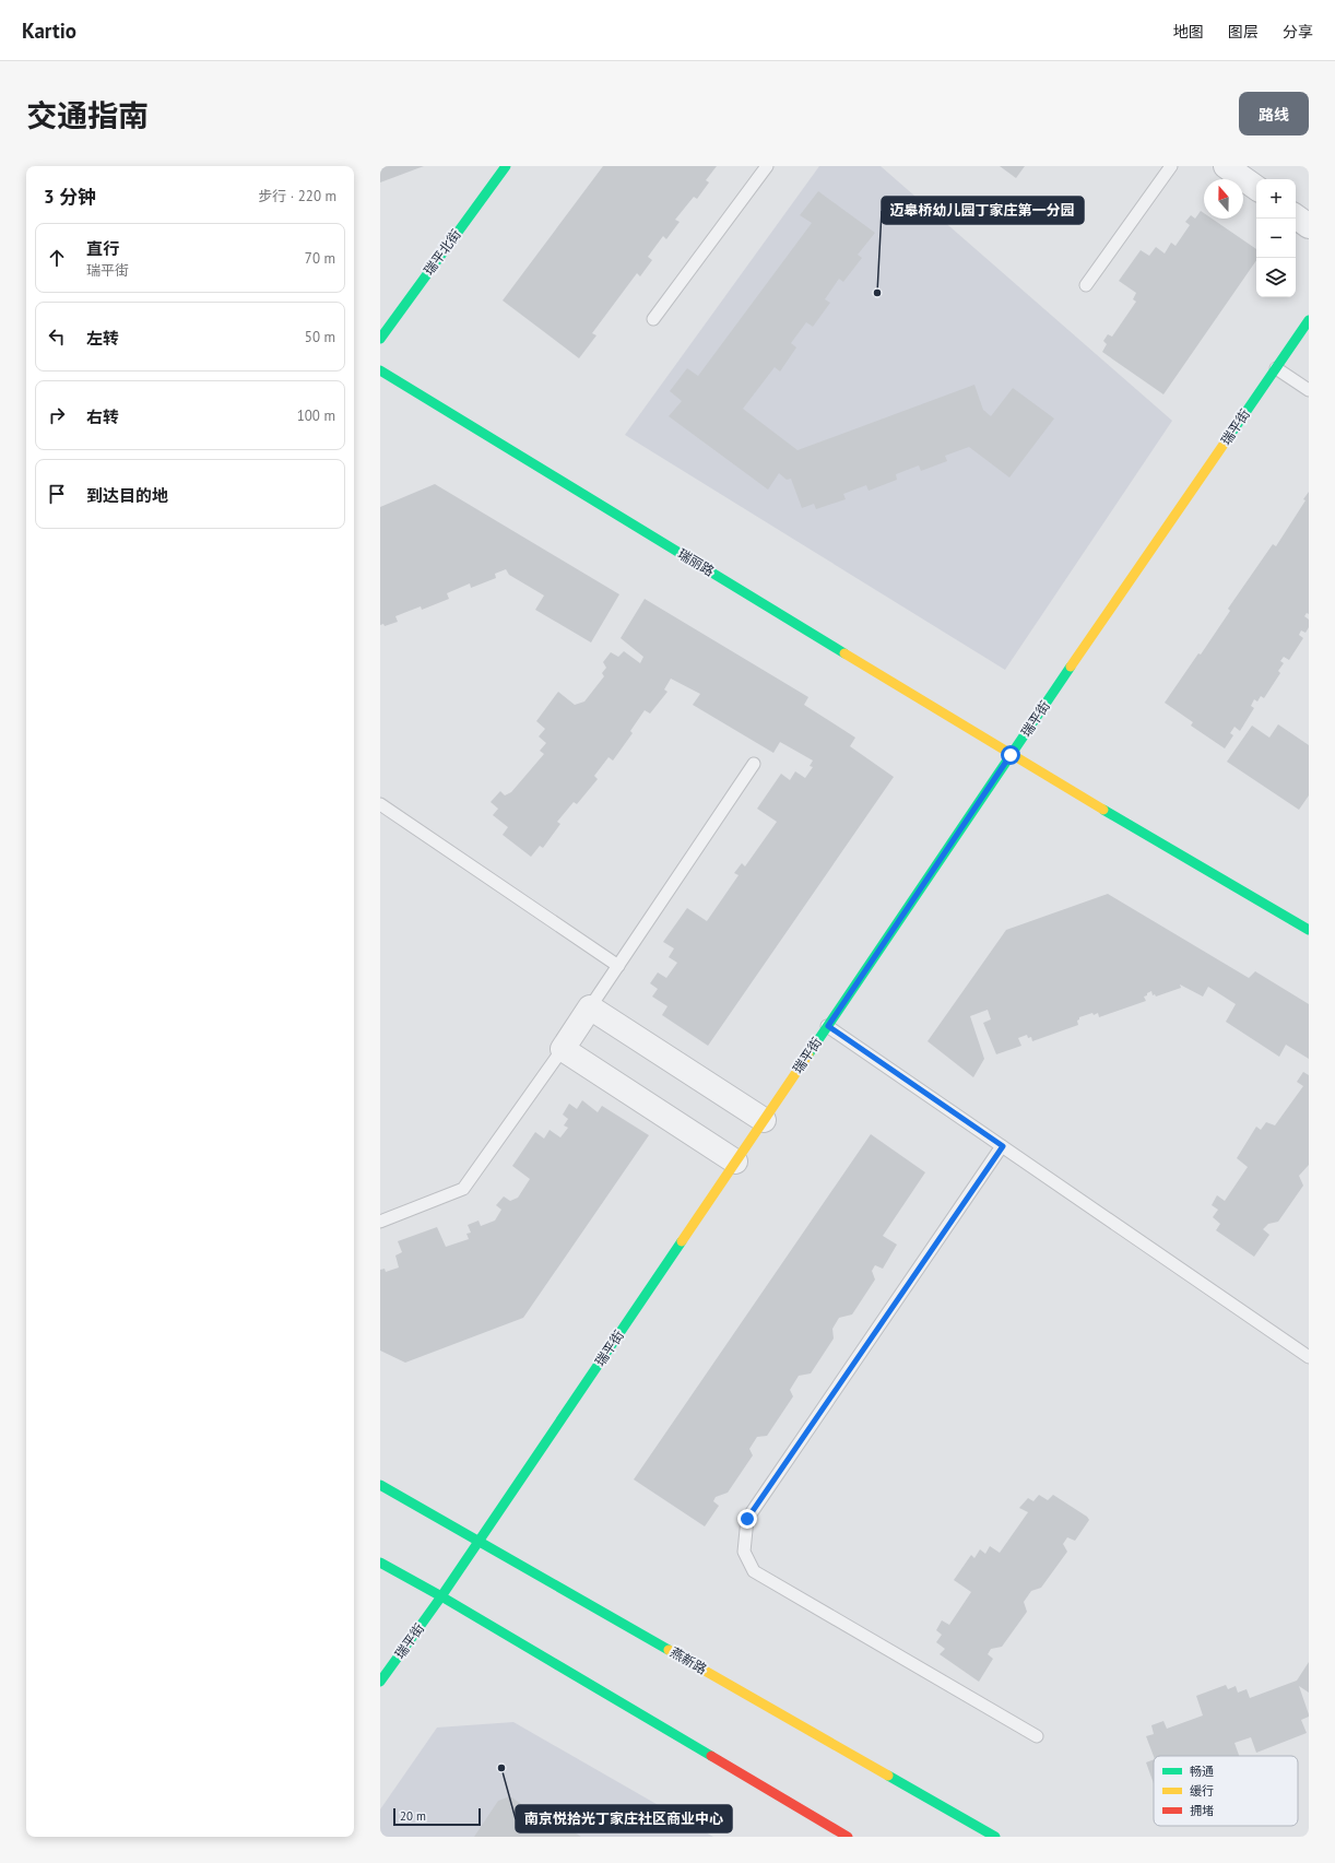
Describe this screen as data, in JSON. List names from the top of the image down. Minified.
{"streets":{"street":["瑞平北街","瑞平街","瑞丽路","燕新路"]},"crossings":[["瑞平街","瑞丽路"],["瑞平街","燕新路"]],"places":["迈皋桥幼儿园丁家庄第一分园","南京悦拾光丁家庄社区商业中心"],"legend":["畅通","缓行","拥堵"],"scale_bar":"20 m","north":"top","page":{"header":"Kartio","nav":["地图","图层","分享"],"title":"交通指南","buttons":"路线","heading":["3 分钟","步行 · 220 m"],"map_buttons":["+","−"],"list":[["直行","瑞平街","70 m"],["左转","50 m"],["右转","100 m"],"到达目的地"],"scale":"20 m"}}
